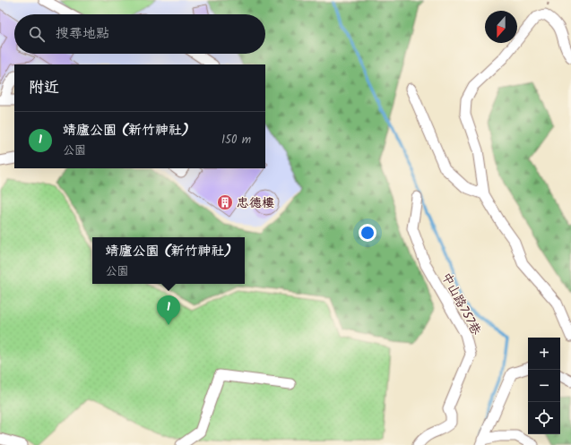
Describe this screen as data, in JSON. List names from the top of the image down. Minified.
{"streets":{"lane":["中山路757巷"]},"places":{"building":["忠德樓"]},"north":"bottom","page":{"search":"搜尋地點","heading":"附近","list":[{"mark":"1","name":"靖廬公園 (新竹神社)","note":"公園","value":"150 m"}],"popup":["靖廬公園 (新竹神社)","公園"],"pins":"1","map_buttons":["+","−"]}}
